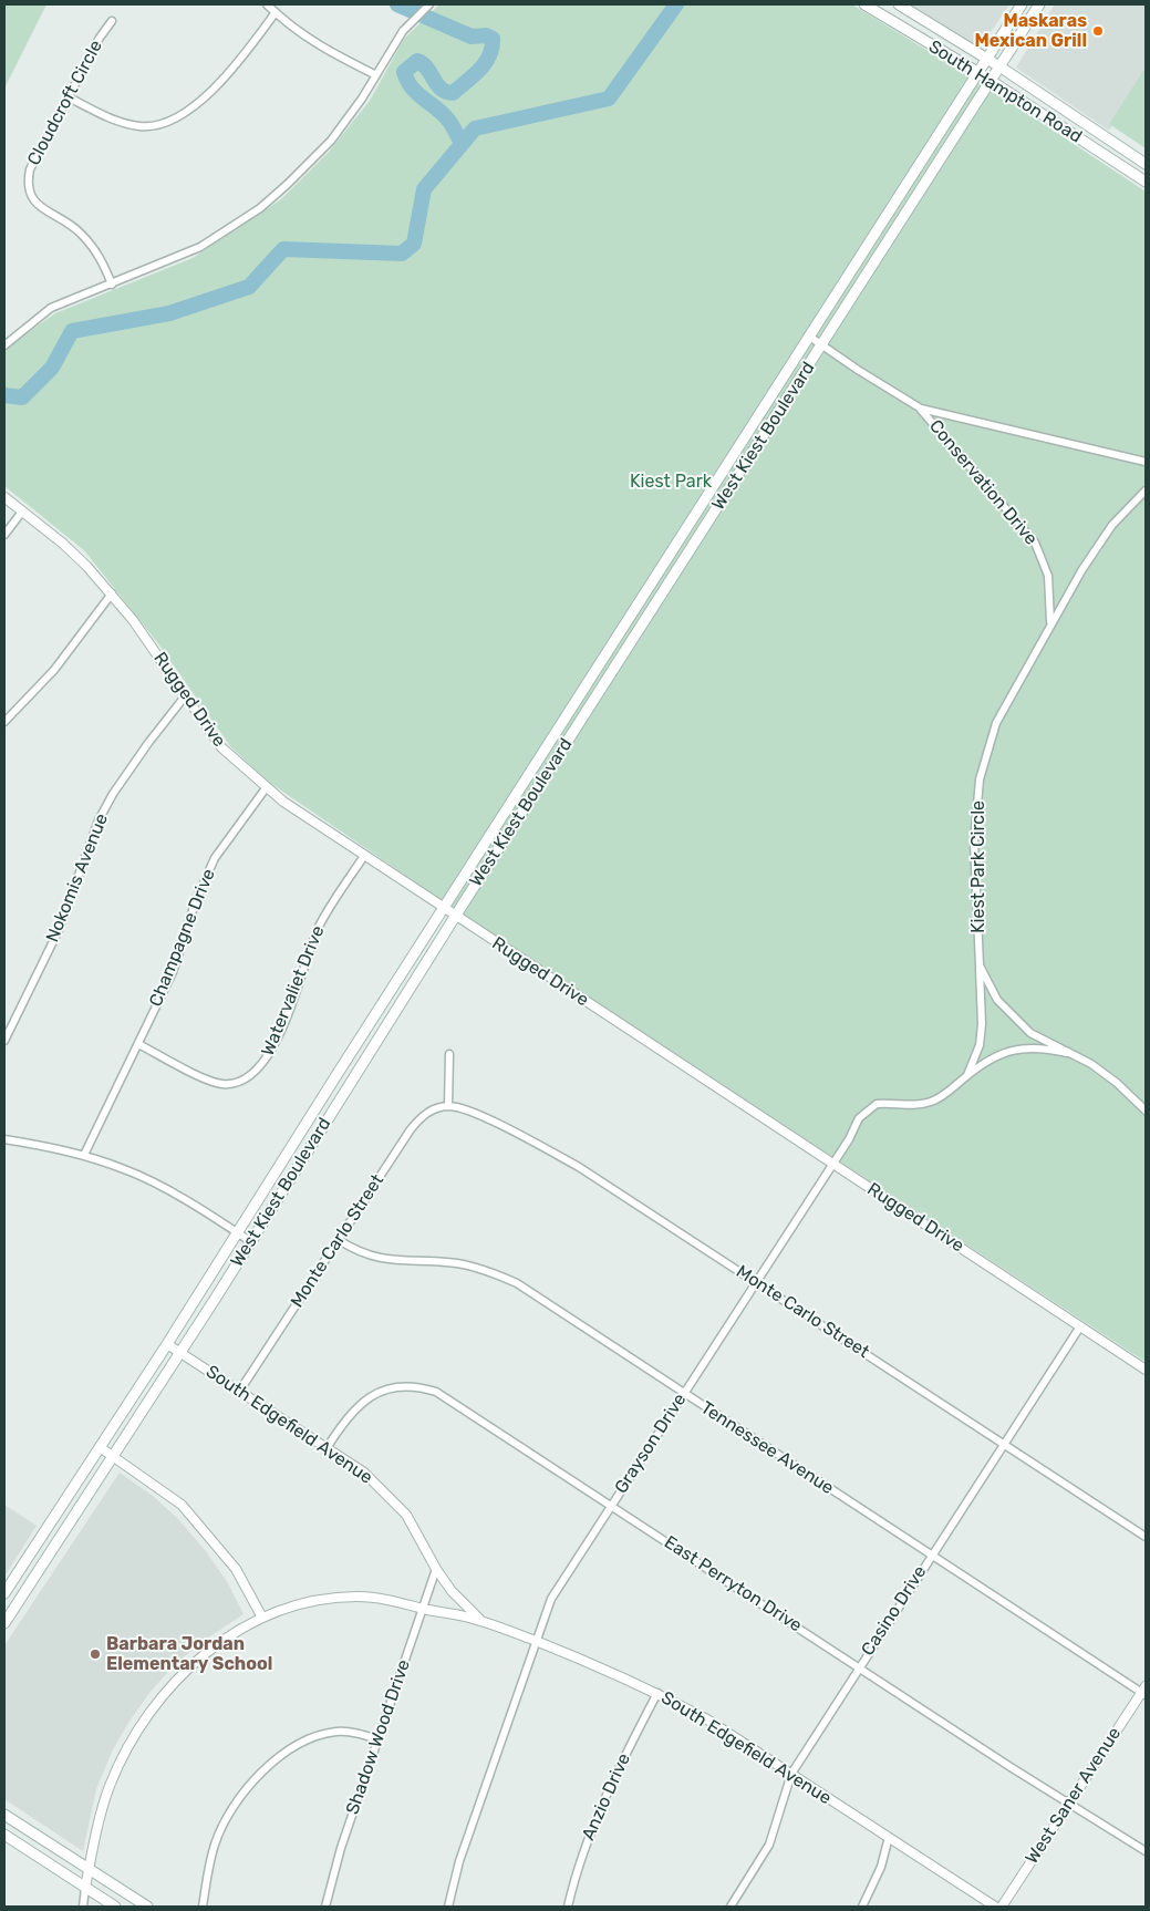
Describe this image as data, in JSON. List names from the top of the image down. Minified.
{"streets":{"main road":["South Hampton Road","West Kiest Boulevard"],"street":["Cloudcroft Circle","Conservation Drive","Rugged Drive","Kiest Park Circle","Nokomis Avenue","Champagne Drive","Watervaliet Drive","Monte Carlo Street","South Edgefield Avenue","Grayson Drive","Tennessee Avenue","East Perryton Drive","Casino Drive","Shadow Wood Drive","West Saner Avenue","Anzio Drive"]},"crossings":[["South Hampton Road","West Kiest Boulevard"],["West Kiest Boulevard","Conservation Drive"],["West Kiest Boulevard","Rugged Drive"],["West Kiest Boulevard","South Edgefield Avenue"],["Conservation Drive","Kiest Park Circle"],["Rugged Drive","Nokomis Avenue"],["Rugged Drive","Champagne Drive"],["Rugged Drive","Watervaliet Drive"],["Rugged Drive","Grayson Drive"],["Rugged Drive","Casino Drive"],["Kiest Park Circle","Grayson Drive"],["Champagne Drive","Watervaliet Drive"],["Monte Carlo Street","South Edgefield Avenue"],["Monte Carlo Street","Grayson Drive"],["Monte Carlo Street","Tennessee Avenue"],["Monte Carlo Street","Casino Drive"],["South Edgefield Avenue","Grayson Drive"],["South Edgefield Avenue","East Perryton Drive"],["South Edgefield Avenue","Casino Drive"],["South Edgefield Avenue","Shadow Wood Drive"],["South Edgefield Avenue","Anzio Drive"],["Grayson Drive","Tennessee Avenue"],["Grayson Drive","East Perryton Drive"],["Tennessee Avenue","Casino Drive"],["Tennessee Avenue","West Saner Avenue"],["East Perryton Drive","Casino Drive"],["East Perryton Drive","West Saner Avenue"]],"parks":["Kiest Park"],"places":["Maskaras Mexican Grill","Barbara Jordan Elementary School"]}
